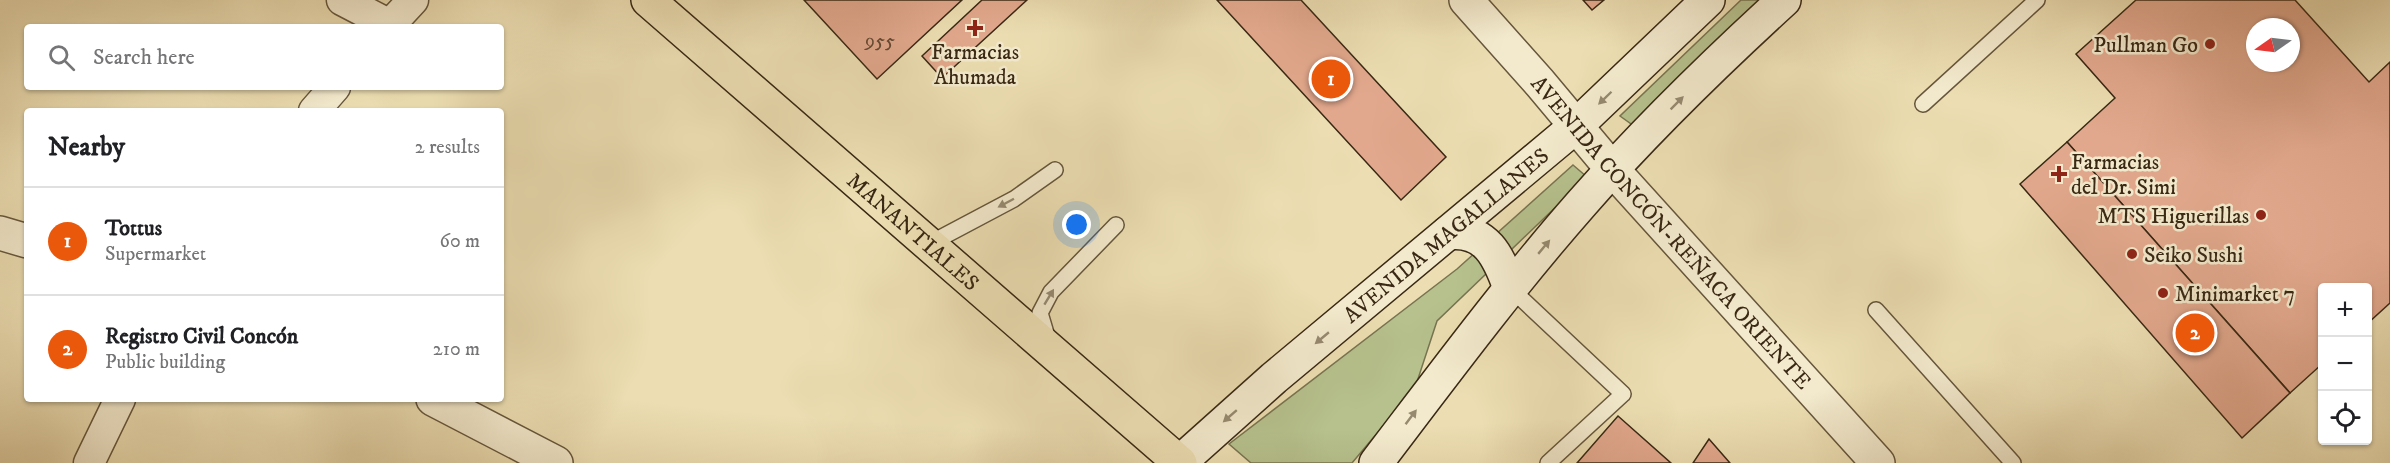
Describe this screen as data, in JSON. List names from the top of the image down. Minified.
{"streets":{"main road":["MANANTIALES","AVENIDA CONCÓN-REÑACA ORIENTE","AVENIDA MAGALLANES"]},"crossings":[["MANANTIALES","AVENIDA MAGALLANES"],["AVENIDA CONCÓN-REÑACA ORIENTE","AVENIDA MAGALLANES"]],"places":{"health":["Farmacias Ahumada","Farmacias del Dr. Simi"],"other":["Pullman Go","MTS Higuerillas","Seiko Sushi","Minimarket 7"]},"house_numbers":["955"],"north":"left","page":{"search":"Search here","pins":["1","2"],"heading":["Nearby","2 results"],"list":[{"mark":"1","name":"Tottus","note":"Supermarket","value":"60 m"},{"mark":"2","name":"Registro Civil Concón","note":"Public building","value":"210 m"}],"map_buttons":["+","−"]}}
